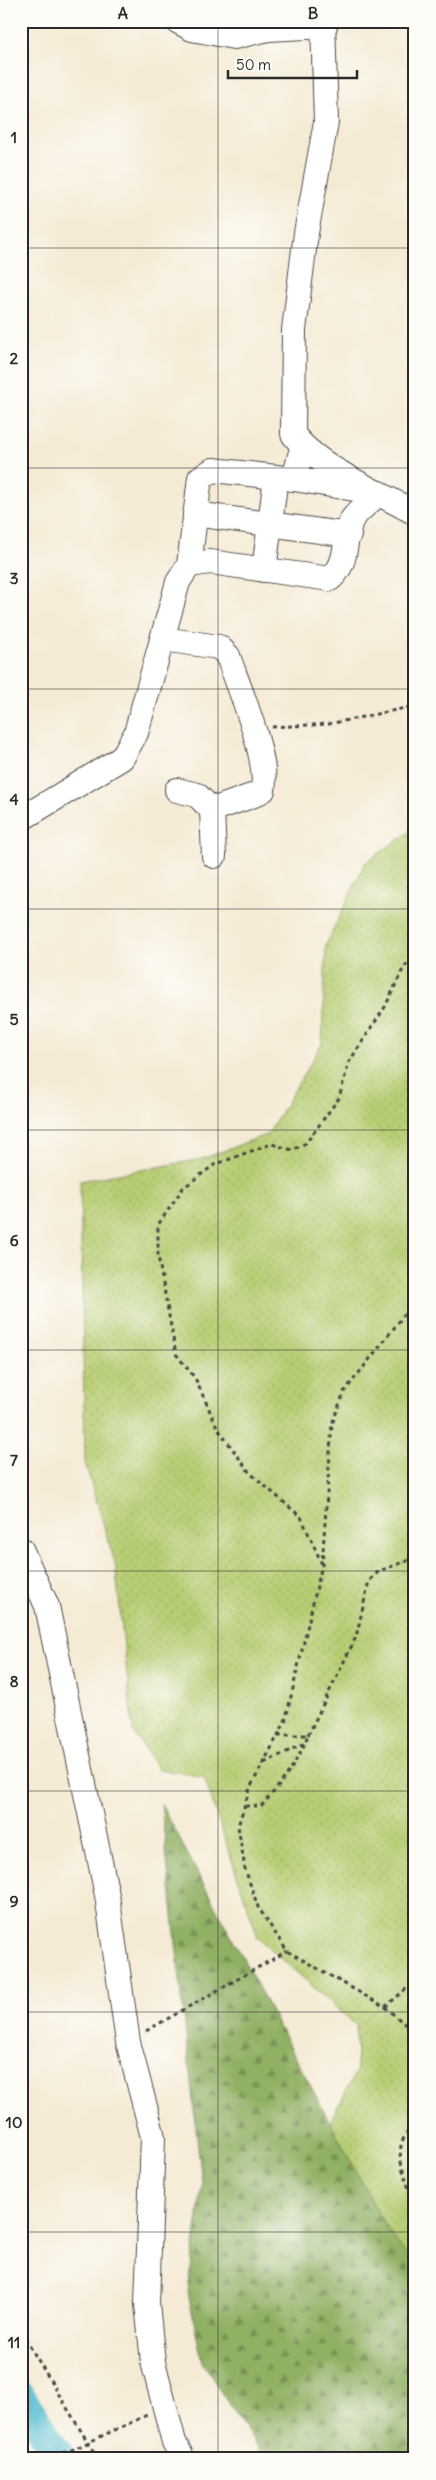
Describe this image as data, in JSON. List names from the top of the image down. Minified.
{"scale_bar":"50 m","grid":{"columns":["A","B"],"rows":["1","2","3","4","5","6","7","8","9","10","11"]}}
